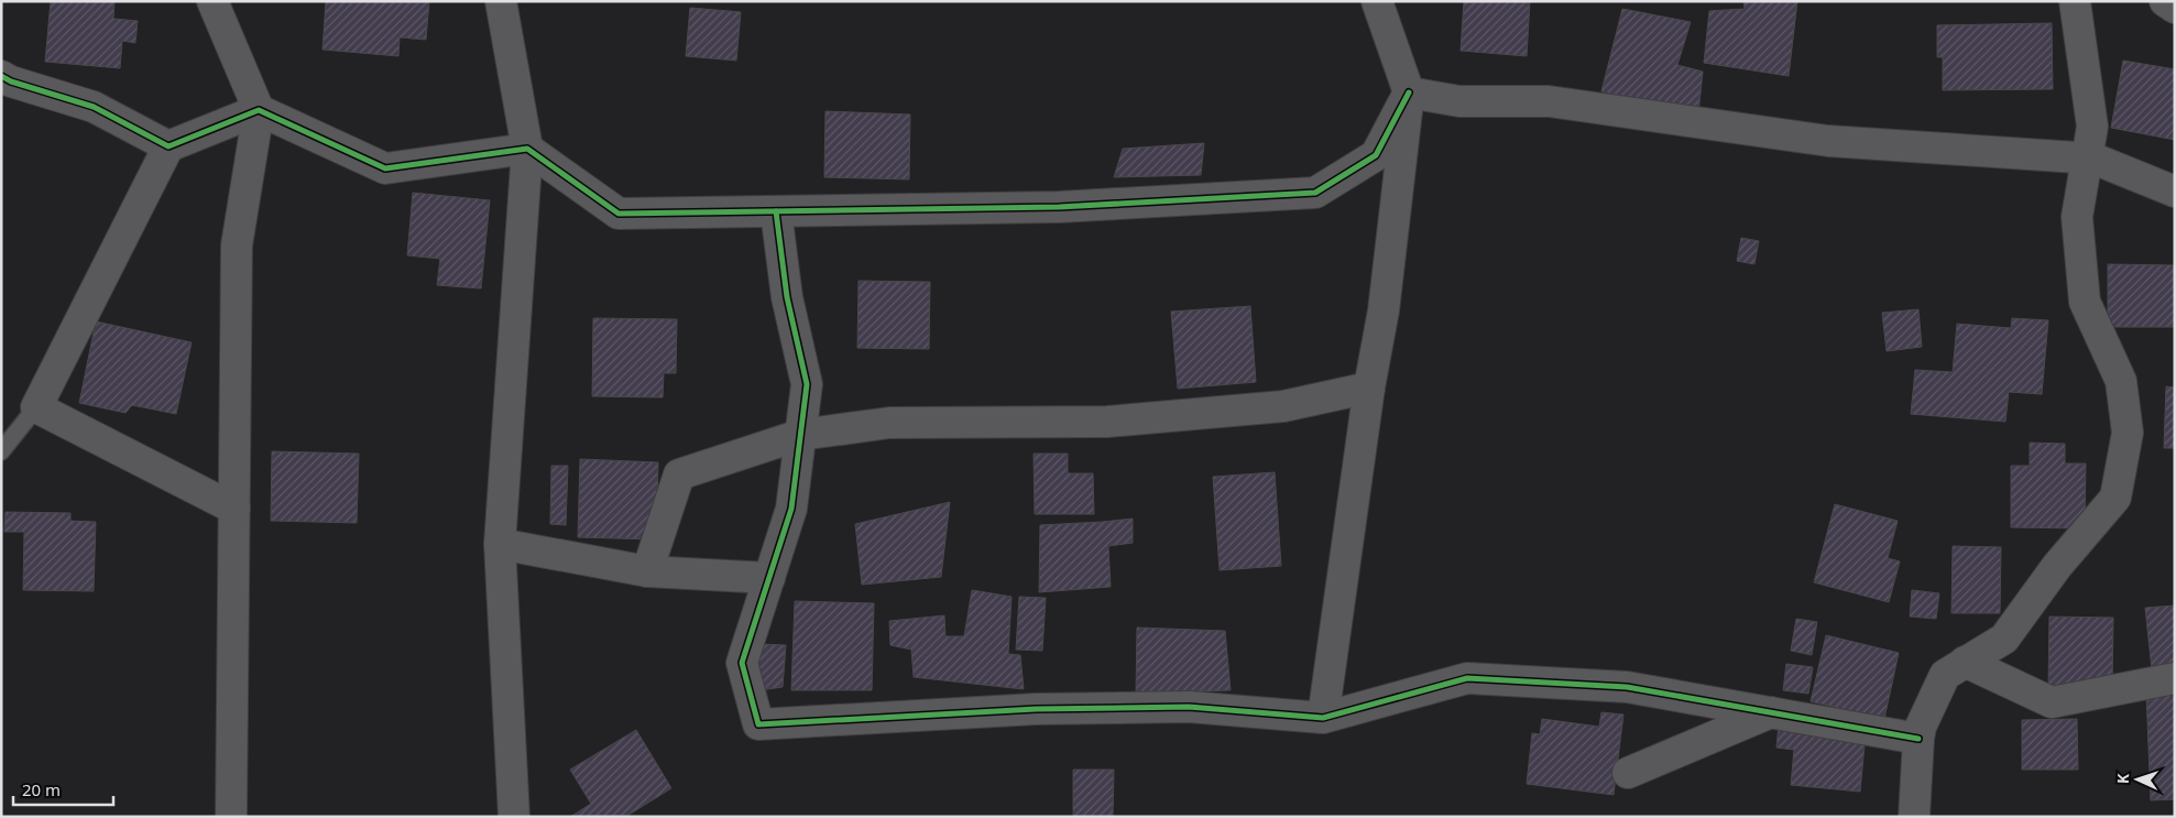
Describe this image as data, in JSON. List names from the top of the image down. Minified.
{"scale_bar":"20 m","north":"left"}
